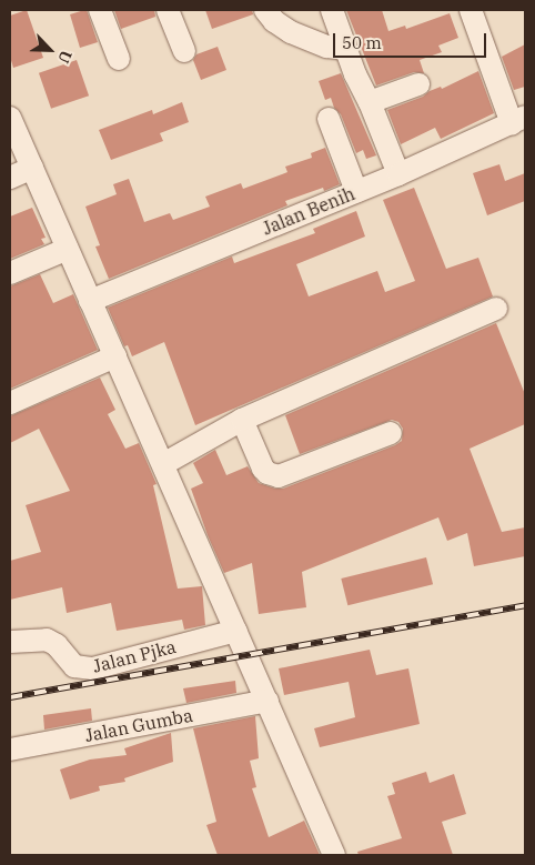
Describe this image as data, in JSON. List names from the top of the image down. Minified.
{"streets":{"street":["Jalan Benih","Jalan Pjka","Jalan Gumba"]},"scale_bar":"50 m","north":"bottom right"}
